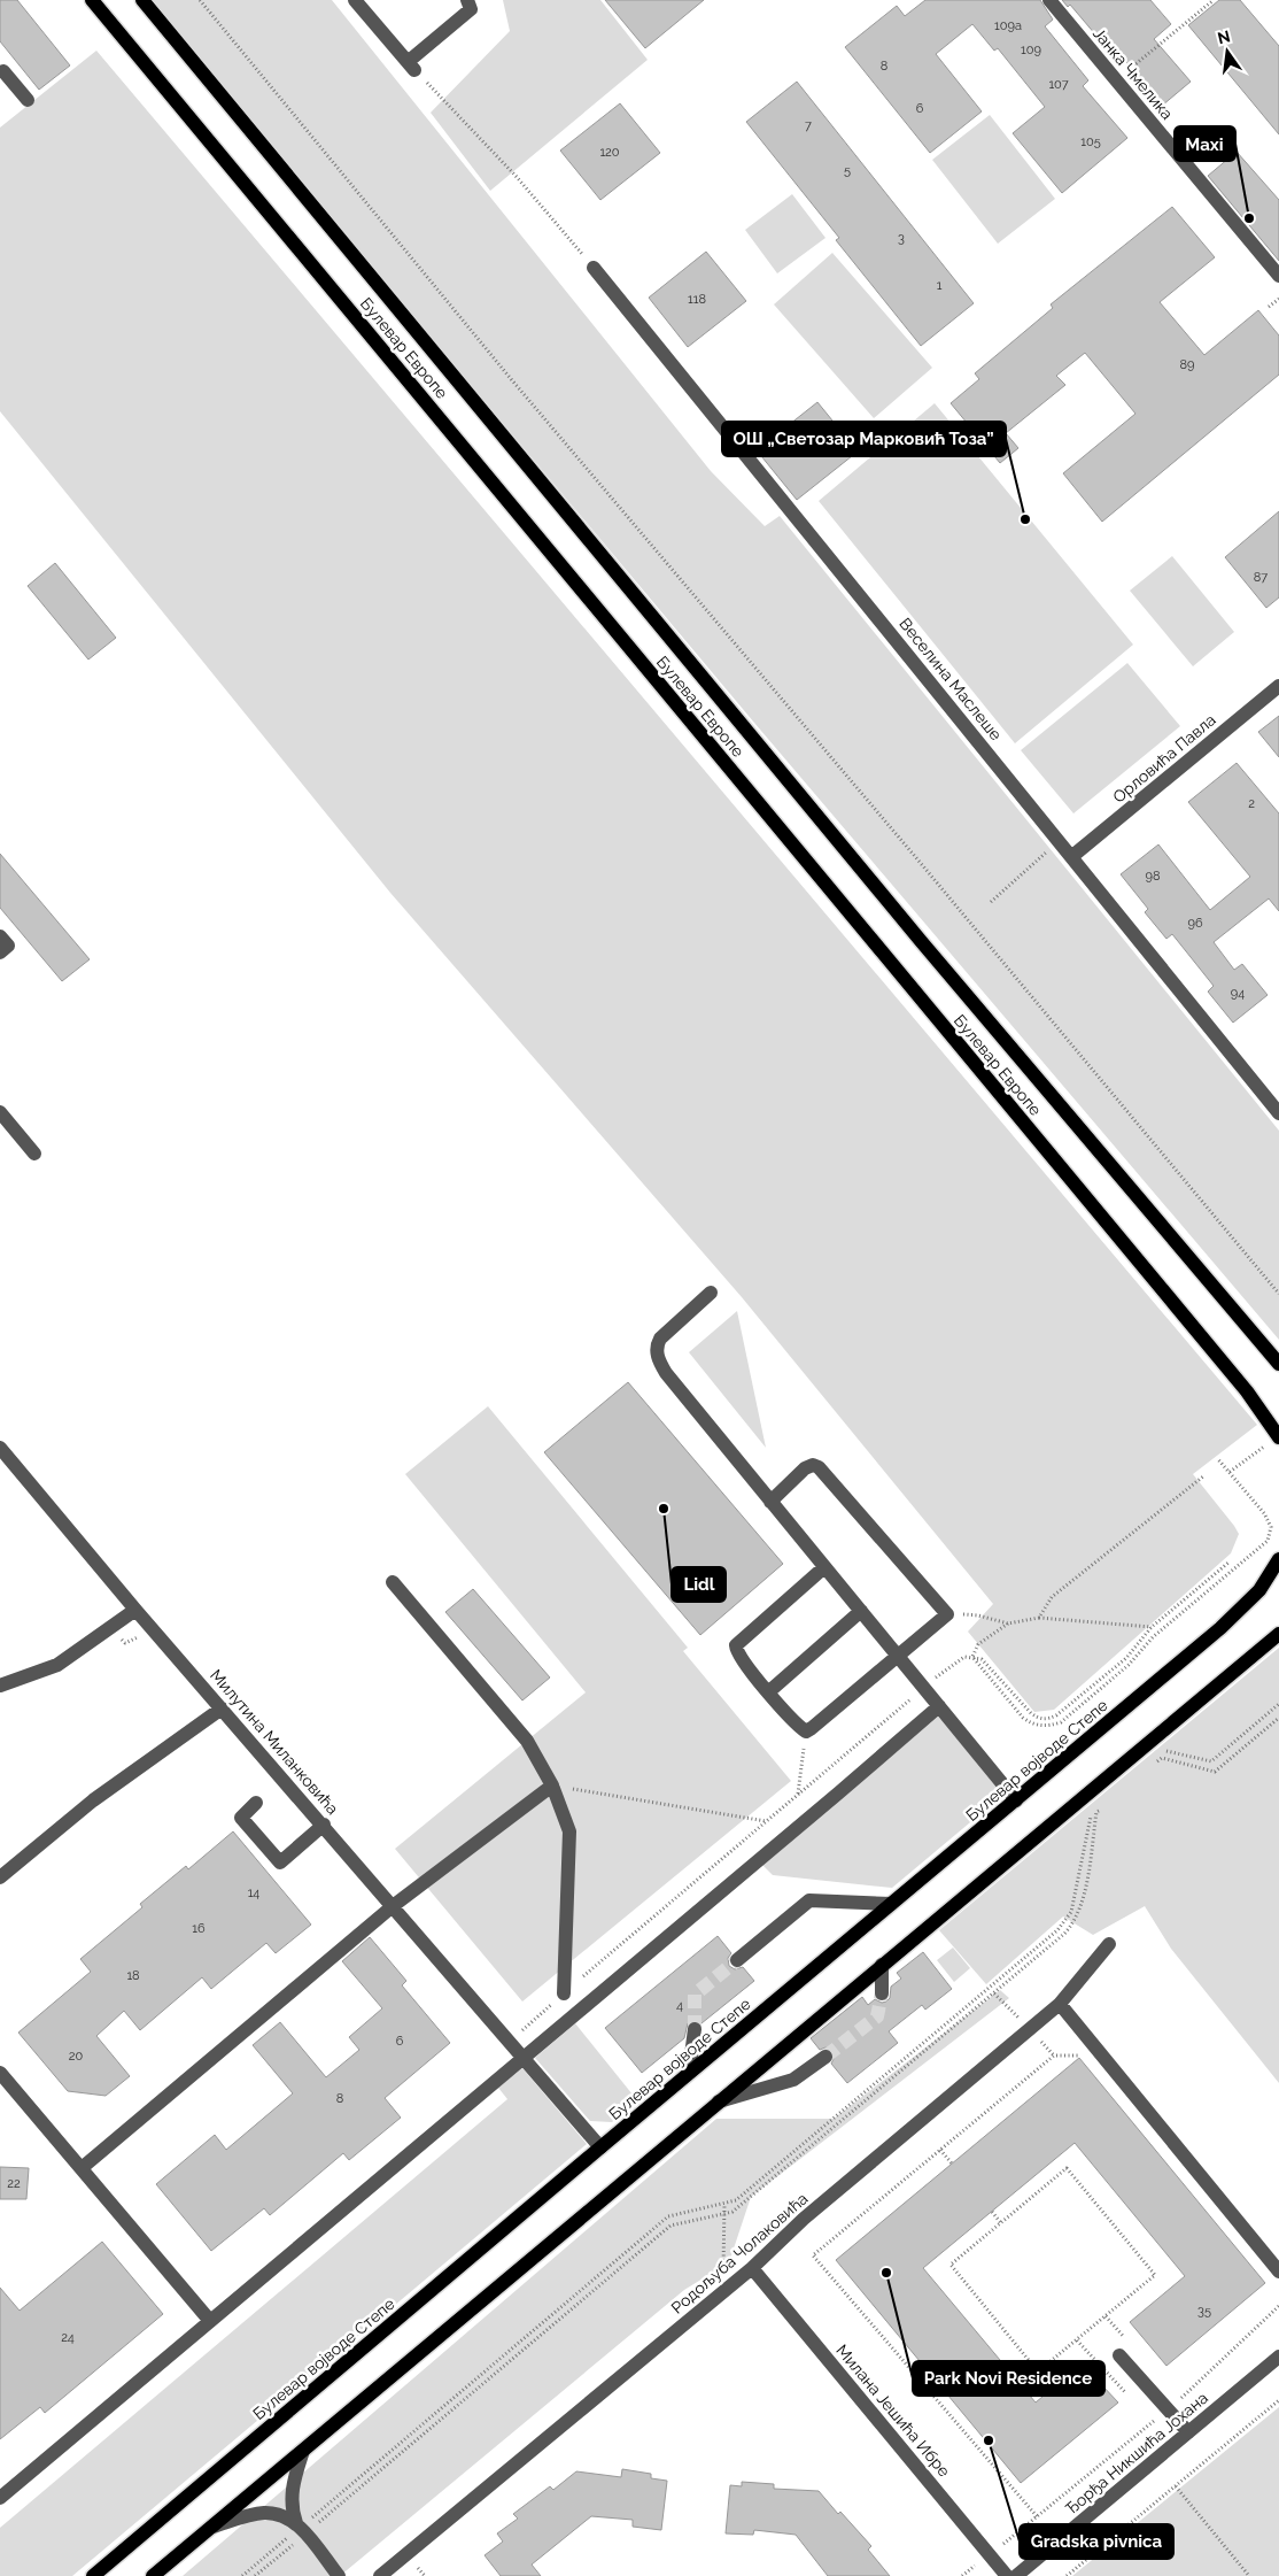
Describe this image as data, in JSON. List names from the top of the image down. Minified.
{"streets":{"main road":["Булевар Европе","Булевар војводе Степе"],"street":["Јанка Чмелика","Веселина Маслеше","Орловића Павла","Милутина Миланковића","Родољуба Чолаковића","Милана Јешића Ибре","Ђорђа Никшића Јохана"]},"crossings":[["Веселина Маслеше","Орловића Павла"],["Милутина Миланковића","Булевар војводе Степе"],["Родољуба Чолаковића","Милана Јешића Ибре"]],"places":["Maxi","ОШ „Светозар Марковић Тоза”","Lidl","Park Novi Residence","Gradska pivnica"],"house_numbers":["109a","109","8","107","6","7","105","120","5","3","1","118","89","87","2","98","96","94","14","16","18","4","6","20","8","22","35","24"],"north":"top"}
